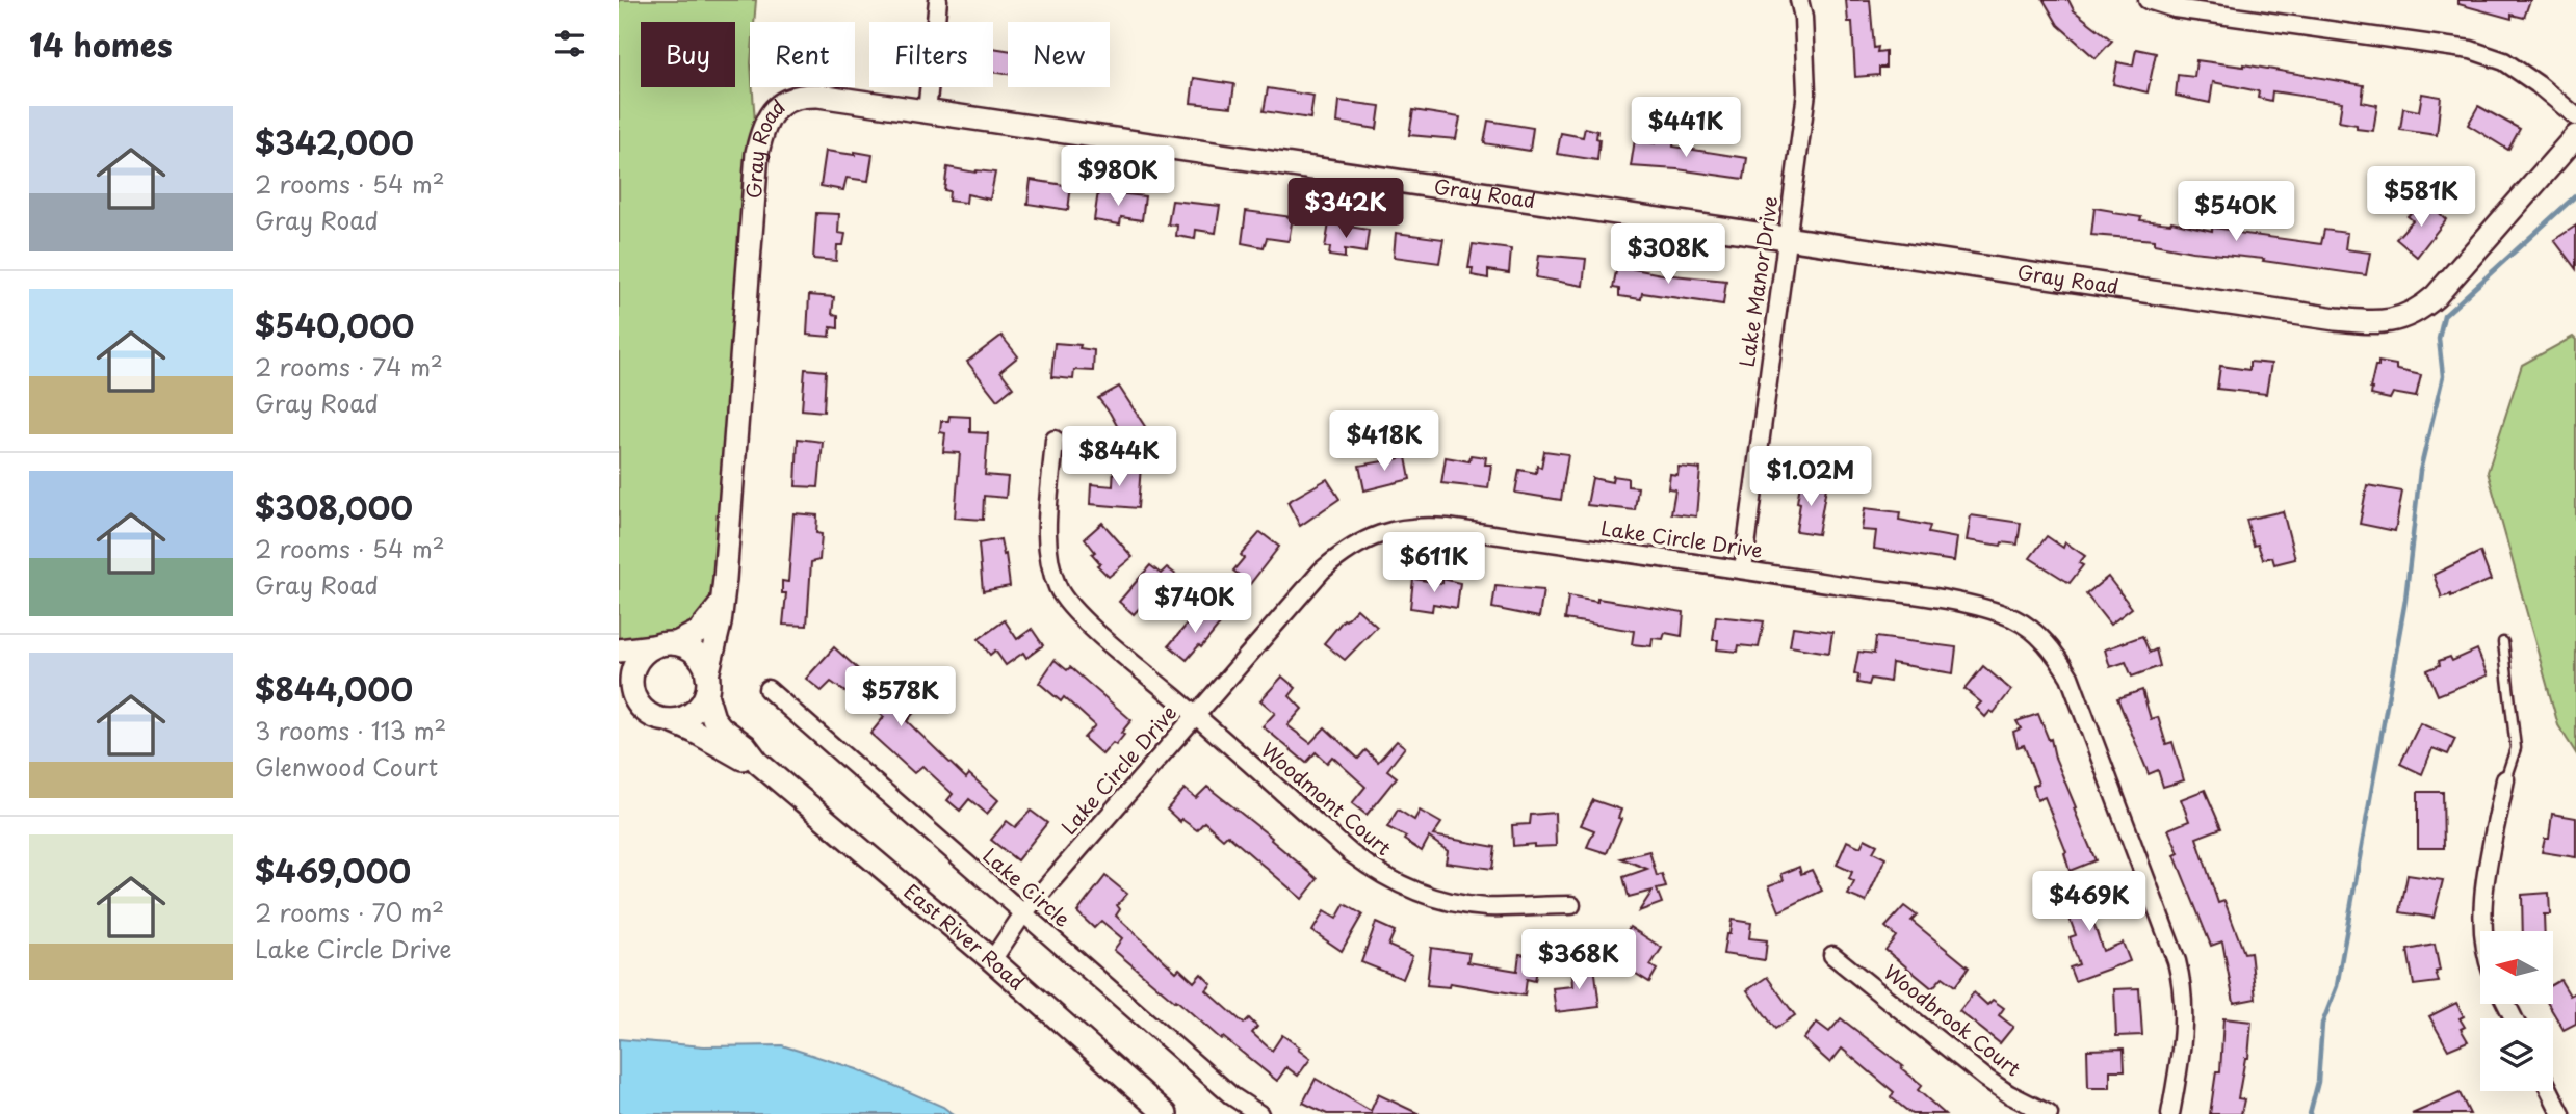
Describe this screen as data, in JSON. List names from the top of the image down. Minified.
{"streets":{"street":["Gray Road","Lake Manor Drive","Lake Circle Drive","Woodmont Court","Lake Circle","East River Road","Woodbrook Court"]},"crossings":[["Gray Road","Lake Manor Drive"],["Gray Road","East River Road"],["Lake Manor Drive","Lake Circle Drive"],["Lake Circle Drive","Woodmont Court"],["Lake Circle Drive","Lake Circle"],["Lake Circle Drive","East River Road"]],"north":"left","page":{"heading":"14 homes","chip":["Buy","Rent","Filters","New"],"list":[{"name":"$342,000","note":"2 rooms · 54 m² · Gray Road"},{"name":"$540,000","note":"2 rooms · 74 m² · Gray Road"},{"name":"$308,000","note":"2 rooms · 54 m² · Gray Road"},{"name":"$844,000","note":"3 rooms · 113 m² · Glenwood Court"},{"name":"$469,000","note":"2 rooms · 70 m² · Lake Circle Drive"}],"price":["$441K","$980K","$581K","$342K","$540K","$308K","$418K","$844K","$1.02M","$611K","$740K","$578K","$469K","$368K"]}}
